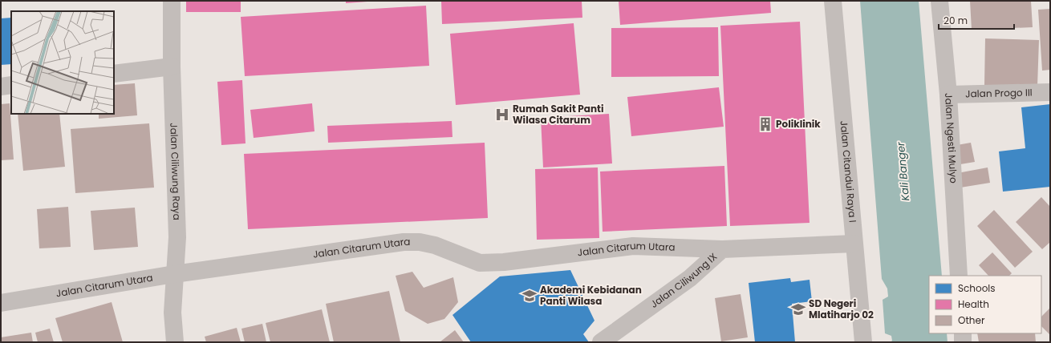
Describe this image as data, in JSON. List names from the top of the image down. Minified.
{"streets":{"street":["Jalan Progo III","Jalan Ngesti Mulyo","Jalan Ciliwung Raya","Jalan Citandui Raya I","Jalan Citarum Utara","Jalan Ciliwung IX"]},"crossings":[["Jalan Progo III","Jalan Ngesti Mulyo"],["Jalan Ciliwung Raya","Jalan Citarum Utara"],["Jalan Citandui Raya I","Jalan Ciliwung IX"],["Jalan Citarum Utara","Jalan Ciliwung IX"]],"water":["Kali Banger"],"places":{"hospital":["Rumah Sakit Panti Wilasa Citarum"],"building":["Poliklinik"],"school or university":["Akademi Kebidanan Panti Wilasa","SD Negeri Mlatiharjo 02"]},"legend":["Schools","Health","Other"],"scale_bar":"20 m"}
